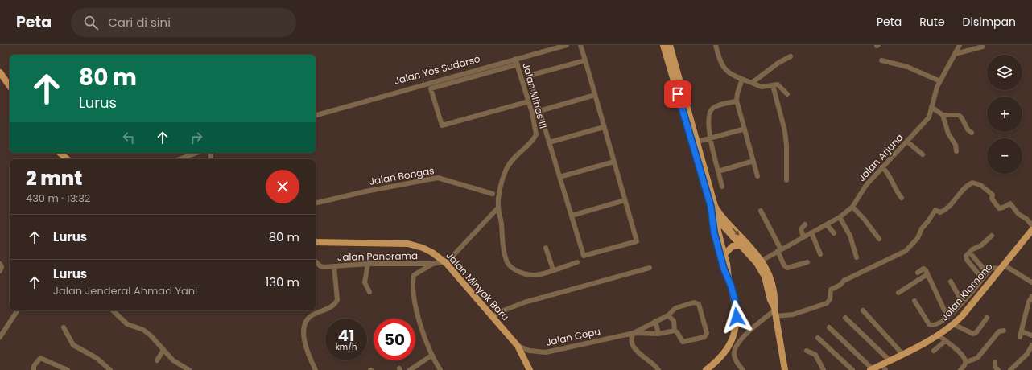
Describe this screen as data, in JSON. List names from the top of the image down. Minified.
{"streets":{"main road":["Jalan Minyak Baru","Jalan Klamono"],"street":["Jalan Yos Sudarso","Jalan Minas III","Jalan Arjuna","Jalan Bongas","Jalan Panorama","Jalan Cepu"]},"crossings":[["Jalan Yos Sudarso","Jalan Minas III"],["Jalan Panorama","Jalan Minyak Baru"],["Jalan Minyak Baru","Jalan Cepu"]],"page":{"header":"Peta","search":"Cari di sini","nav":["Peta","Rute","Disimpan"],"map_buttons":["+","−"],"turn":["80 m","Lurus"],"heading":["2 mnt","430 m · 13:32"],"list":[{"name":"Lurus","value":"80 m"},{"name":"Lurus","note":"Jalan Jenderal Ahmad Yani","value":"130 m"}],"speed":"41 km/h","limit":"50"}}
